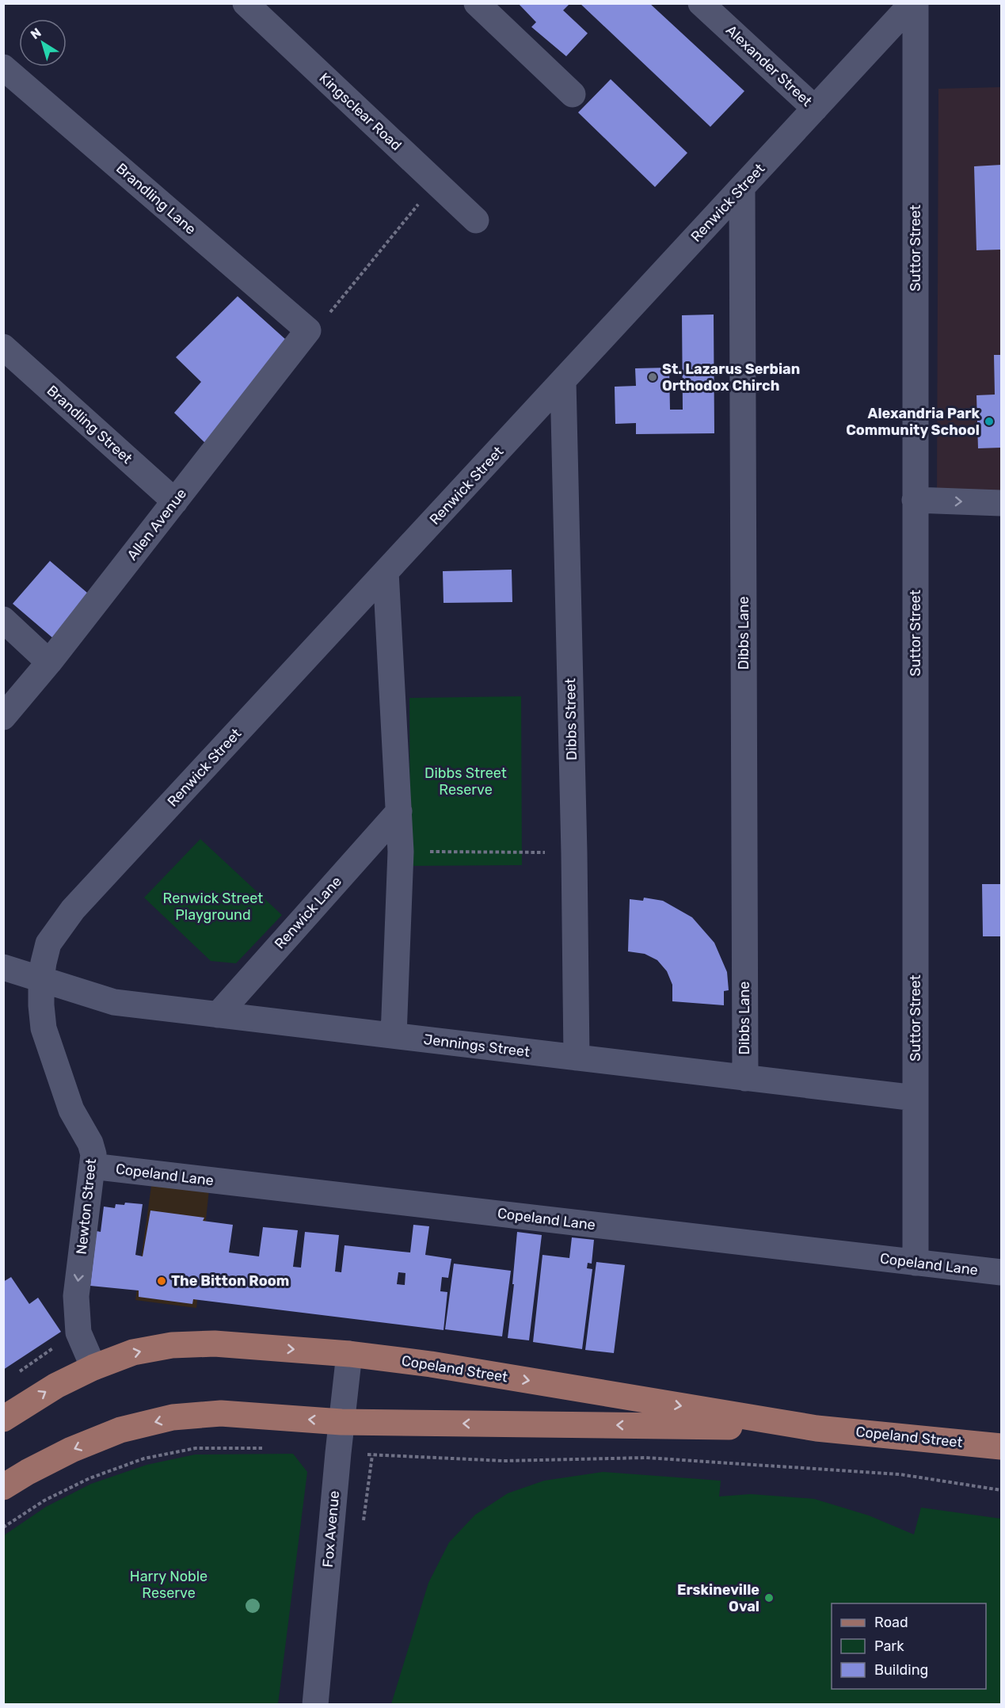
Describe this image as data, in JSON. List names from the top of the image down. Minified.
{"streets":{"main road":["Copeland Street"],"street":["Alexander Street","Kingsclear Road","Brandling Lane","Renwick Street","Suttor Street","Brandling Street","Allen Avenue","Dibbs Lane","Dibbs Street","Renwick Lane","Jennings Street","Copeland Lane","Newton Street","Fox Avenue"]},"crossings":[["Alexander Street","Renwick Street"],["Brandling Lane","Allen Avenue"],["Renwick Street","Suttor Street"],["Renwick Street","Dibbs Lane"],["Renwick Street","Dibbs Street"],["Renwick Street","Jennings Street"],["Renwick Street","Newton Street"],["Suttor Street","Jennings Street"],["Suttor Street","Copeland Lane"],["Brandling Street","Allen Avenue"],["Dibbs Lane","Jennings Street"],["Dibbs Street","Jennings Street"],["Renwick Lane","Jennings Street"],["Jennings Street","Newton Street"],["Copeland Lane","Newton Street"],["Newton Street","Copeland Street"],["Copeland Street","Fox Avenue"]],"one_way":["Newton Street"],"parks":["Dibbs Street Reserve","Renwick Street Playground","Harry Noble Reserve"],"places":["St. Lazarus Serbian Orthodox Chirch","Alexandria Park Community School","The Bitton Room","Erskineville Oval"],"legend":["Road","Park","Building"],"north":"top left"}
